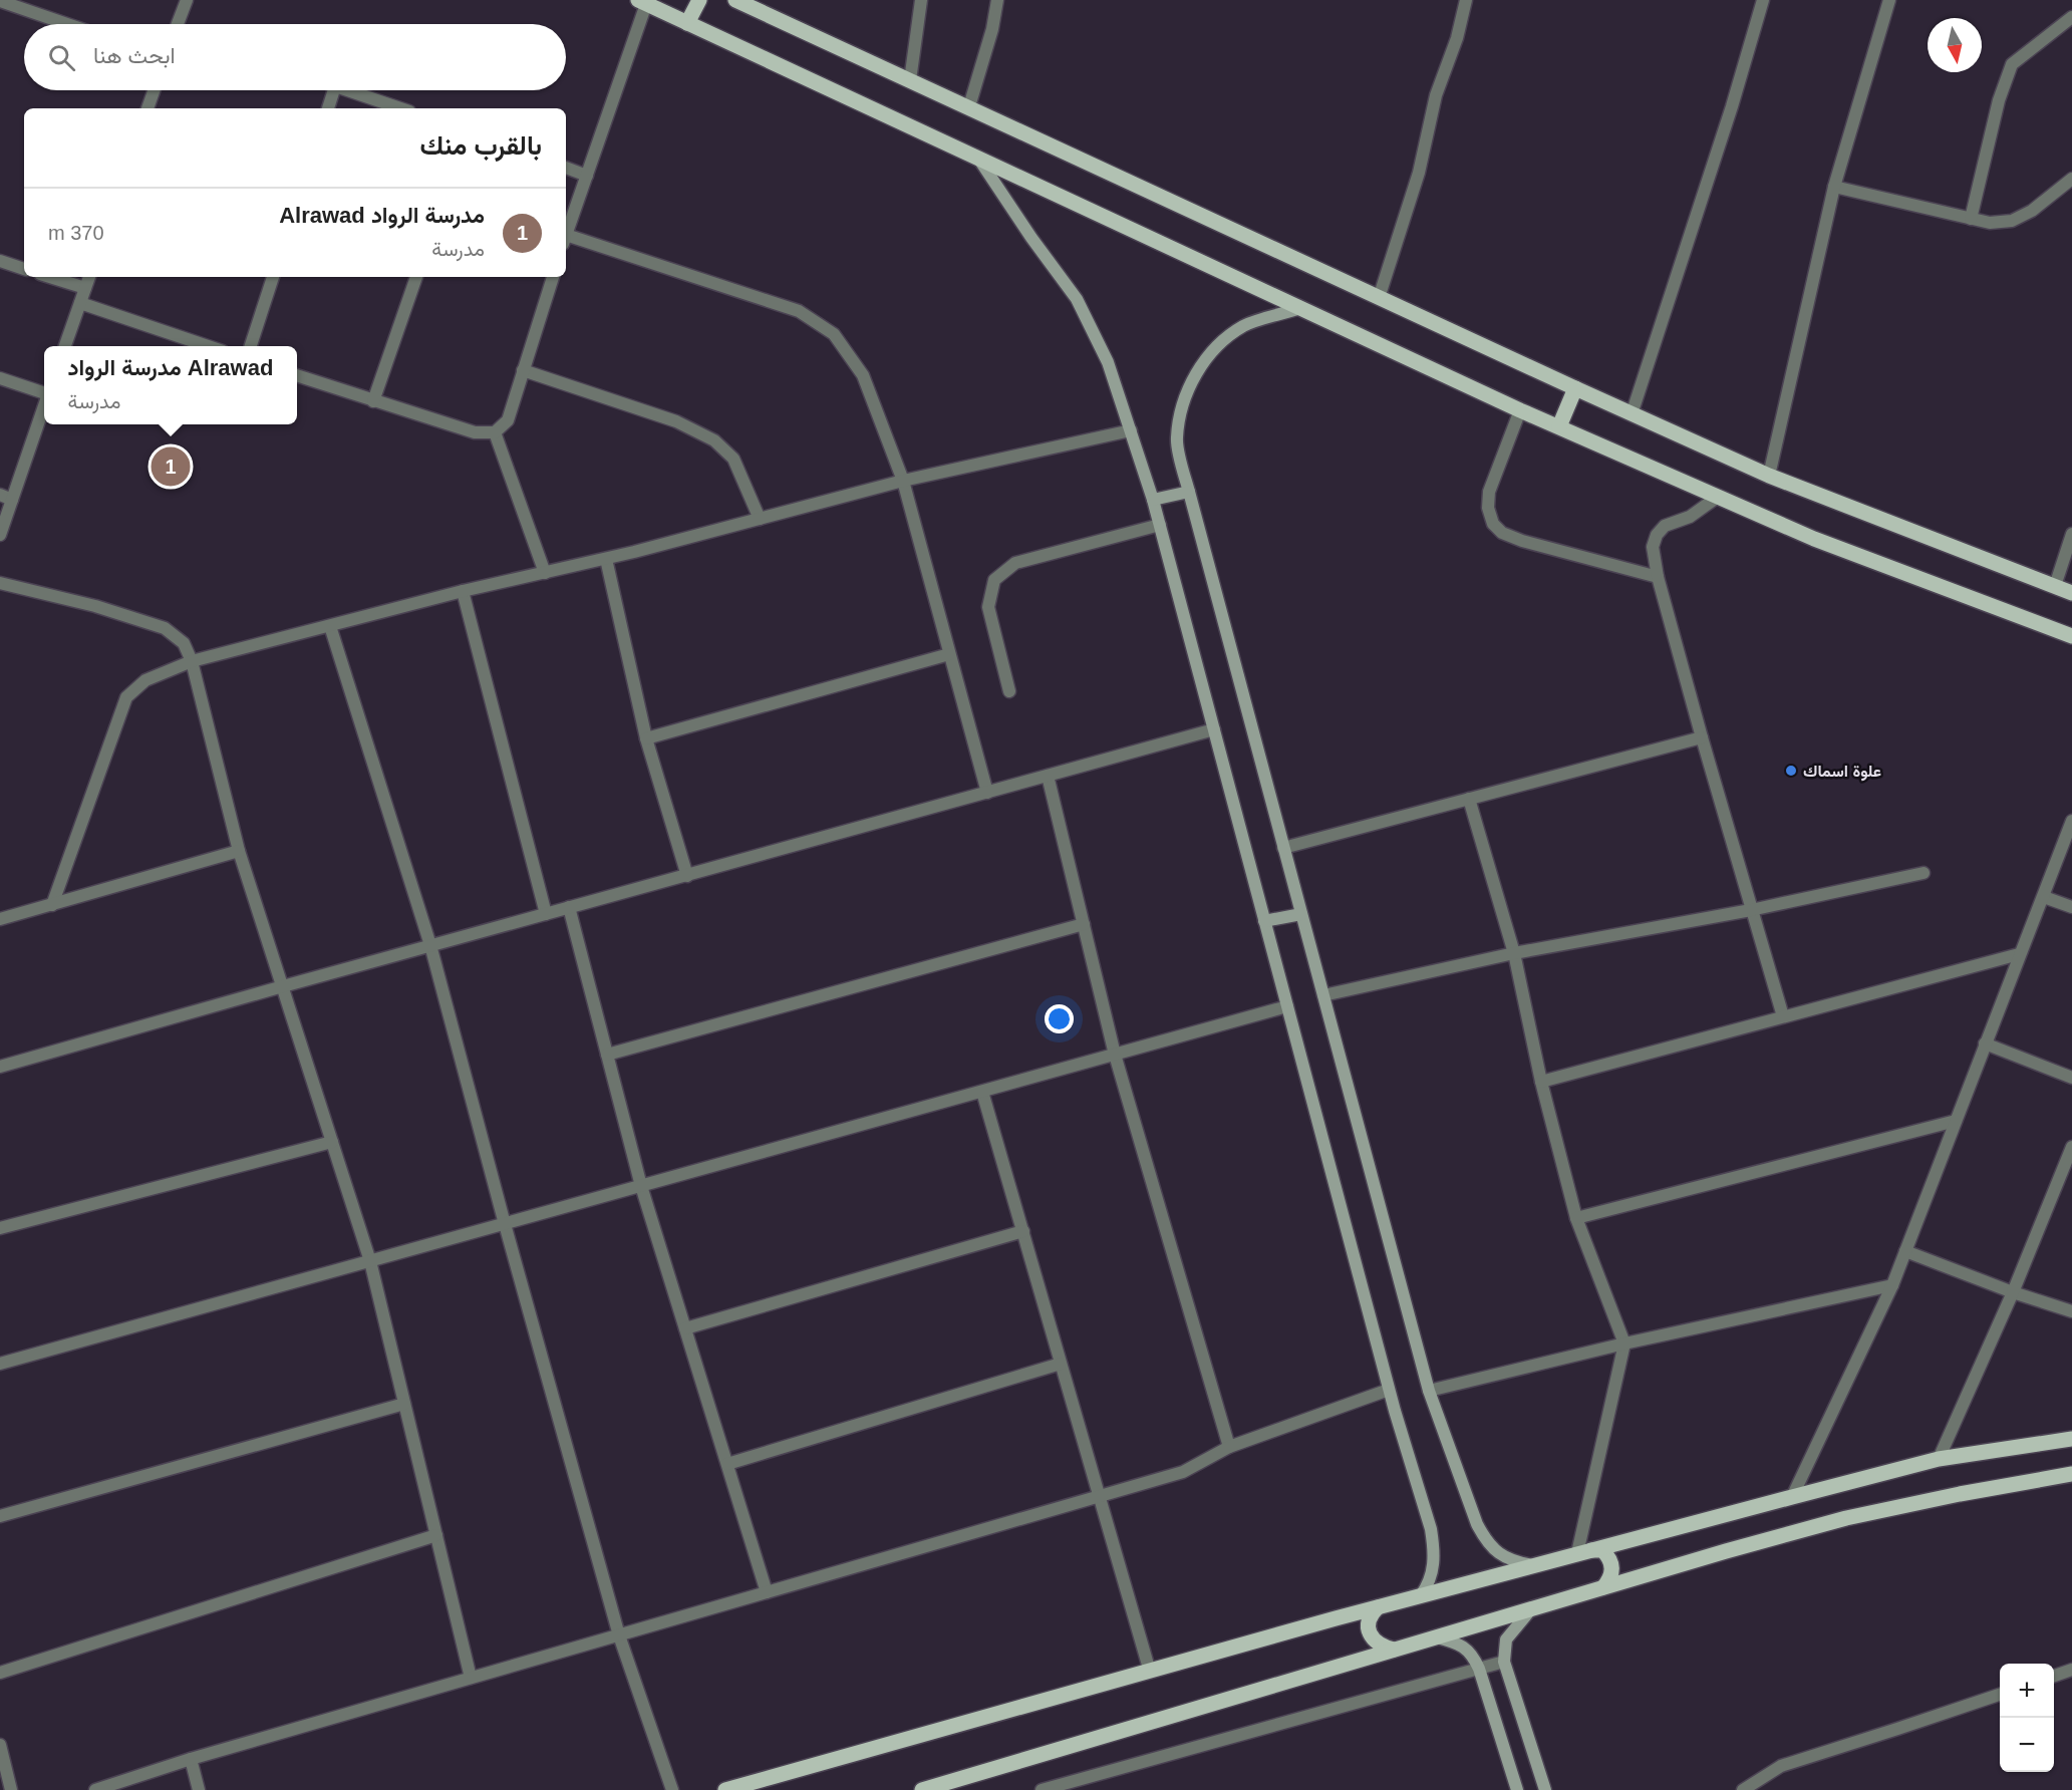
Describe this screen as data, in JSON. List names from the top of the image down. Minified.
{"places":["علوة اسماك"],"north":"bottom","page":{"search":"ابحث هنا","heading":"بالقرب منك","list":[{"mark":"1","name":"مدرسة الرواد Alrawad","note":"مدرسة","value":"370 m"}],"popup":["مدرسة الرواد Alrawad","مدرسة"],"pins":"1","map_buttons":["+","−"]}}
